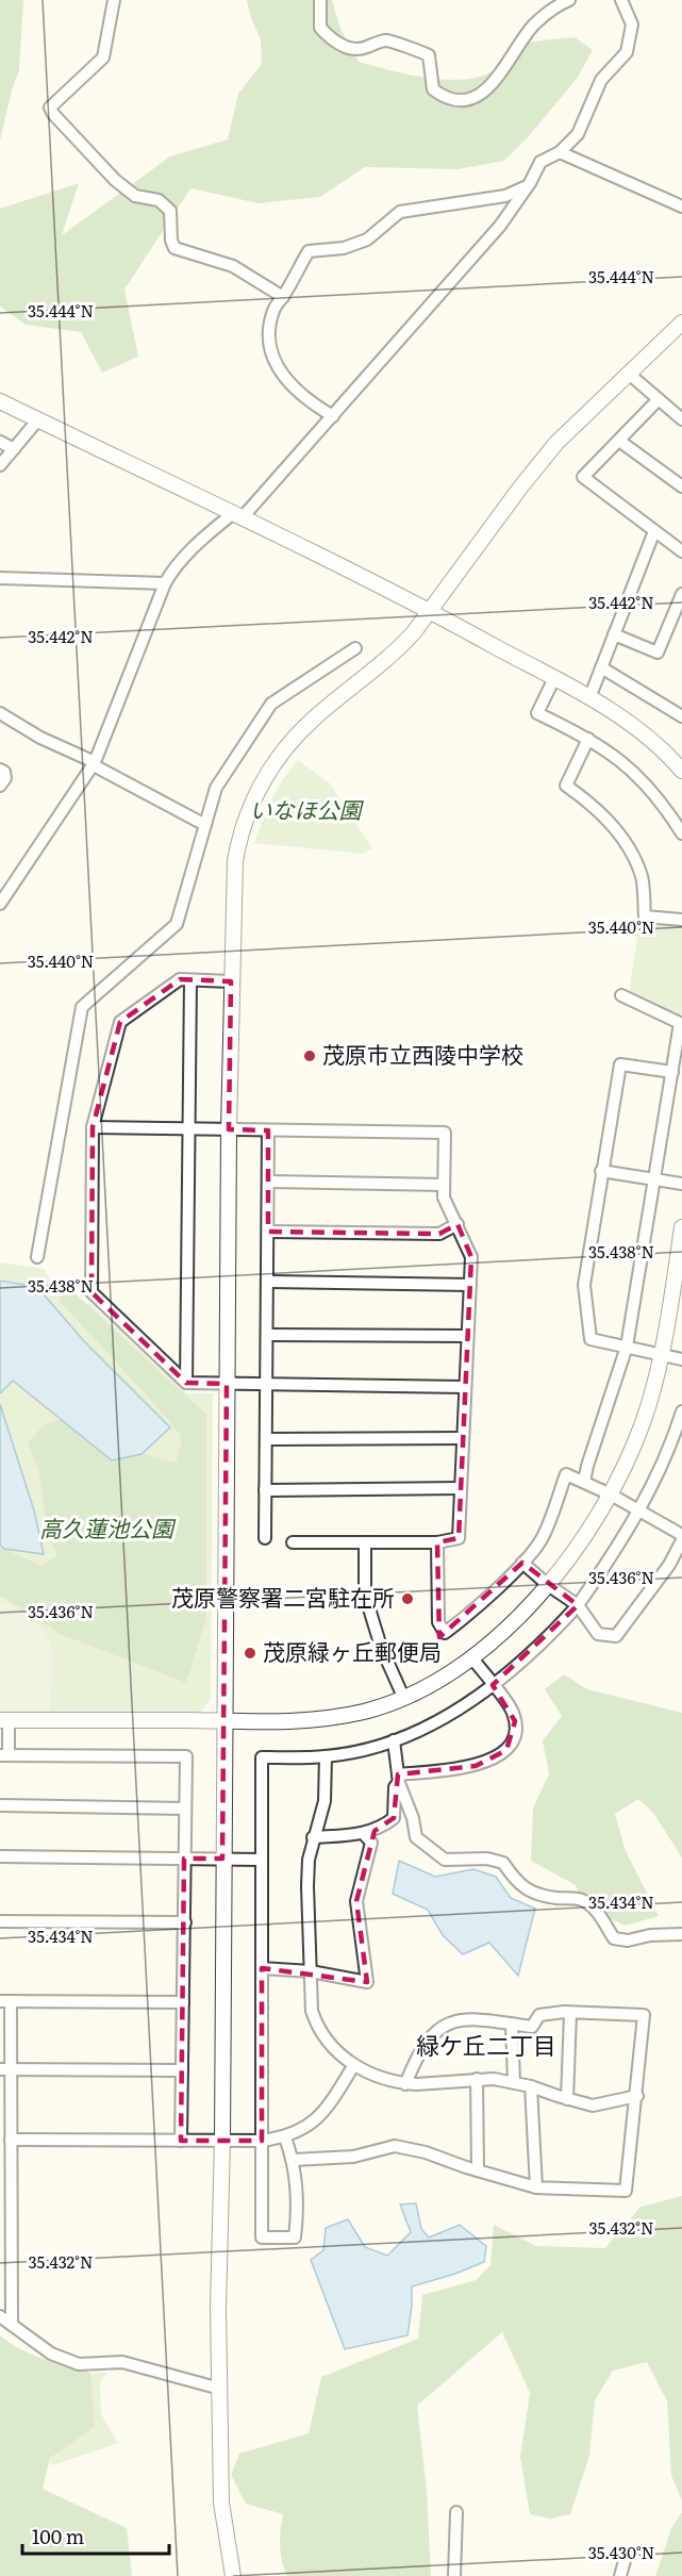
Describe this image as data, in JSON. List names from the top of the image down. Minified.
{"districts":["緑ケ丘二丁目"],"parks":["いなほ公園","高久蓮池公園"],"places":["茂原市立西陵中学校","茂原警察署二宮駐在所","茂原緑ヶ丘郵便局"],"scale_bar":"100 m","coordinates":["35.444°N","35.442°N","35.440°N","35.438°N","35.436°N","35.434°N","35.432°N","35.430°N"]}
